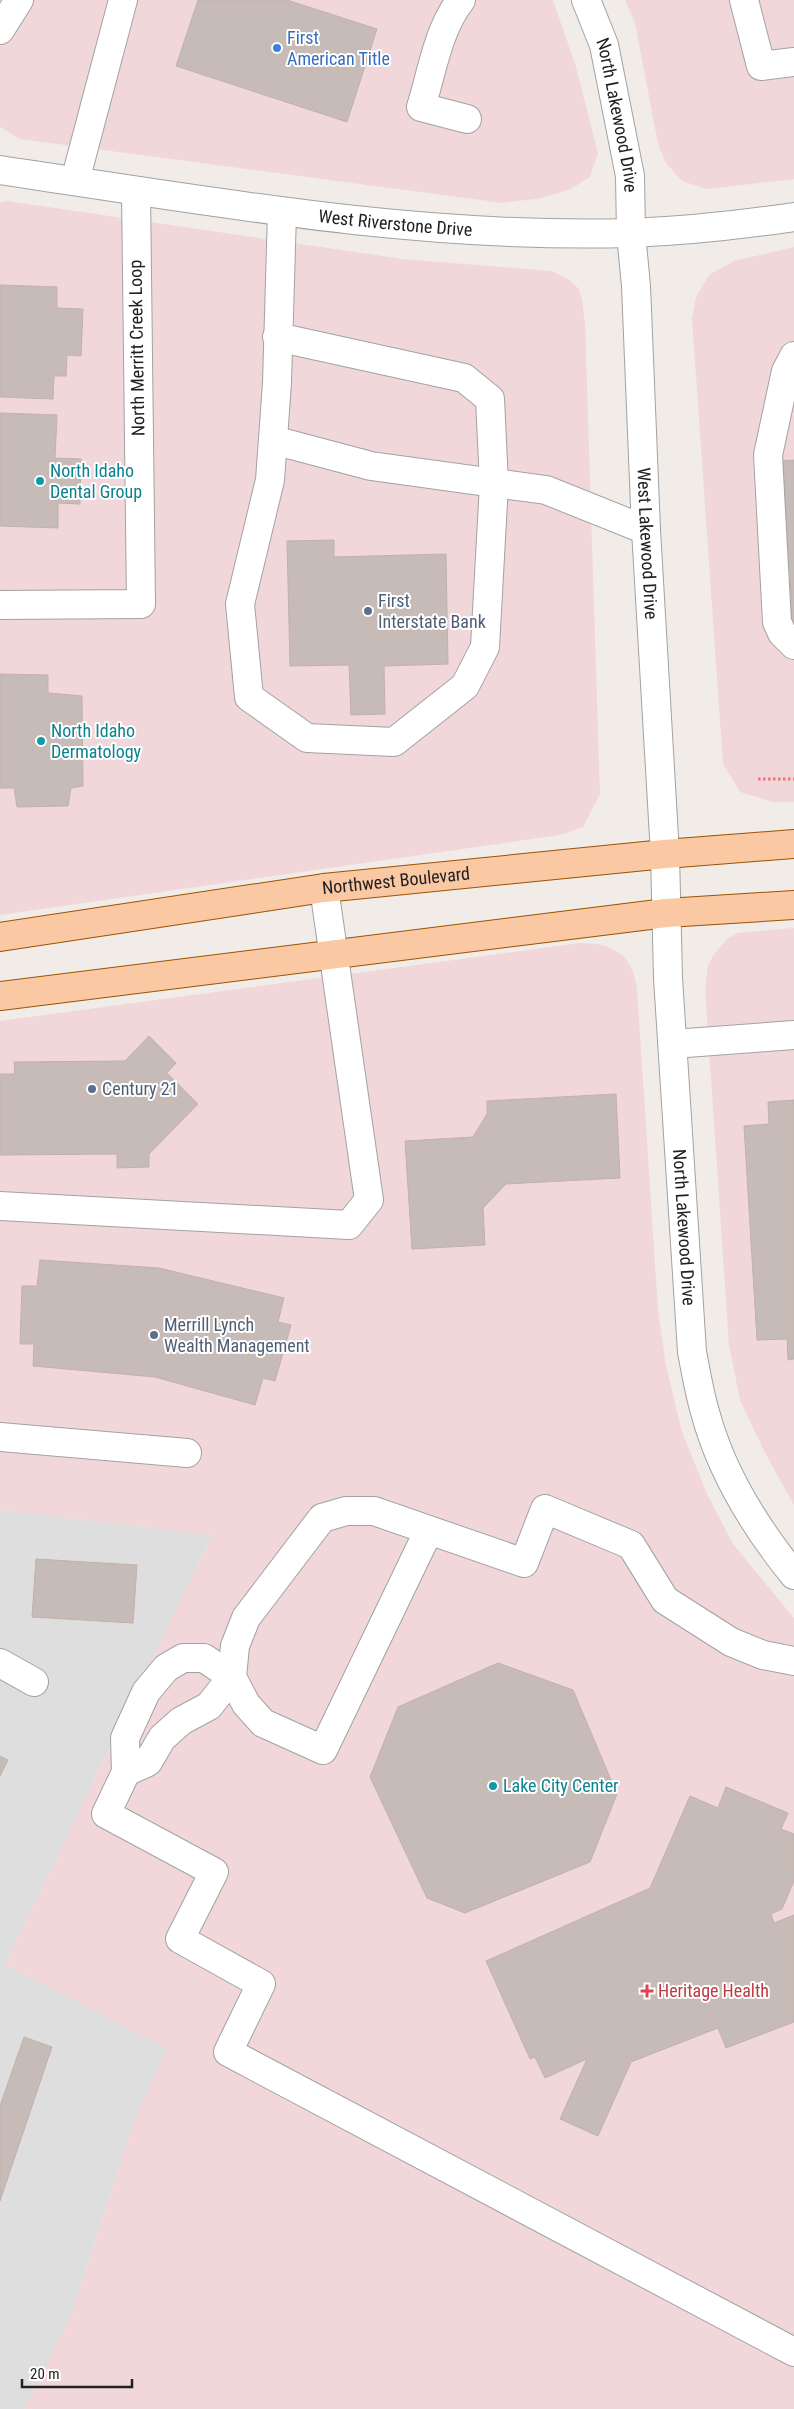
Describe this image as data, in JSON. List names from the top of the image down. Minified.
{"streets":{"main road":["Northwest Boulevard"],"street":["North Lakewood Drive","West Riverstone Drive","North Merritt Creek Loop","West Lakewood Drive"]},"crossings":[["North Lakewood Drive","West Riverstone Drive"],["North Lakewood Drive","West Lakewood Drive"],["North Lakewood Drive","Northwest Boulevard"],["West Riverstone Drive","North Merritt Creek Loop"],["West Riverstone Drive","West Lakewood Drive"],["West Lakewood Drive","Northwest Boulevard"]],"places":{"other":["First American Title","North Idaho Dental Group","First Interstate Bank","North Idaho Dermatology","Century 21","Merrill Lynch Wealth Management","Lake City Center"],"health":["Heritage Health"]},"scale_bar":"20 m"}
